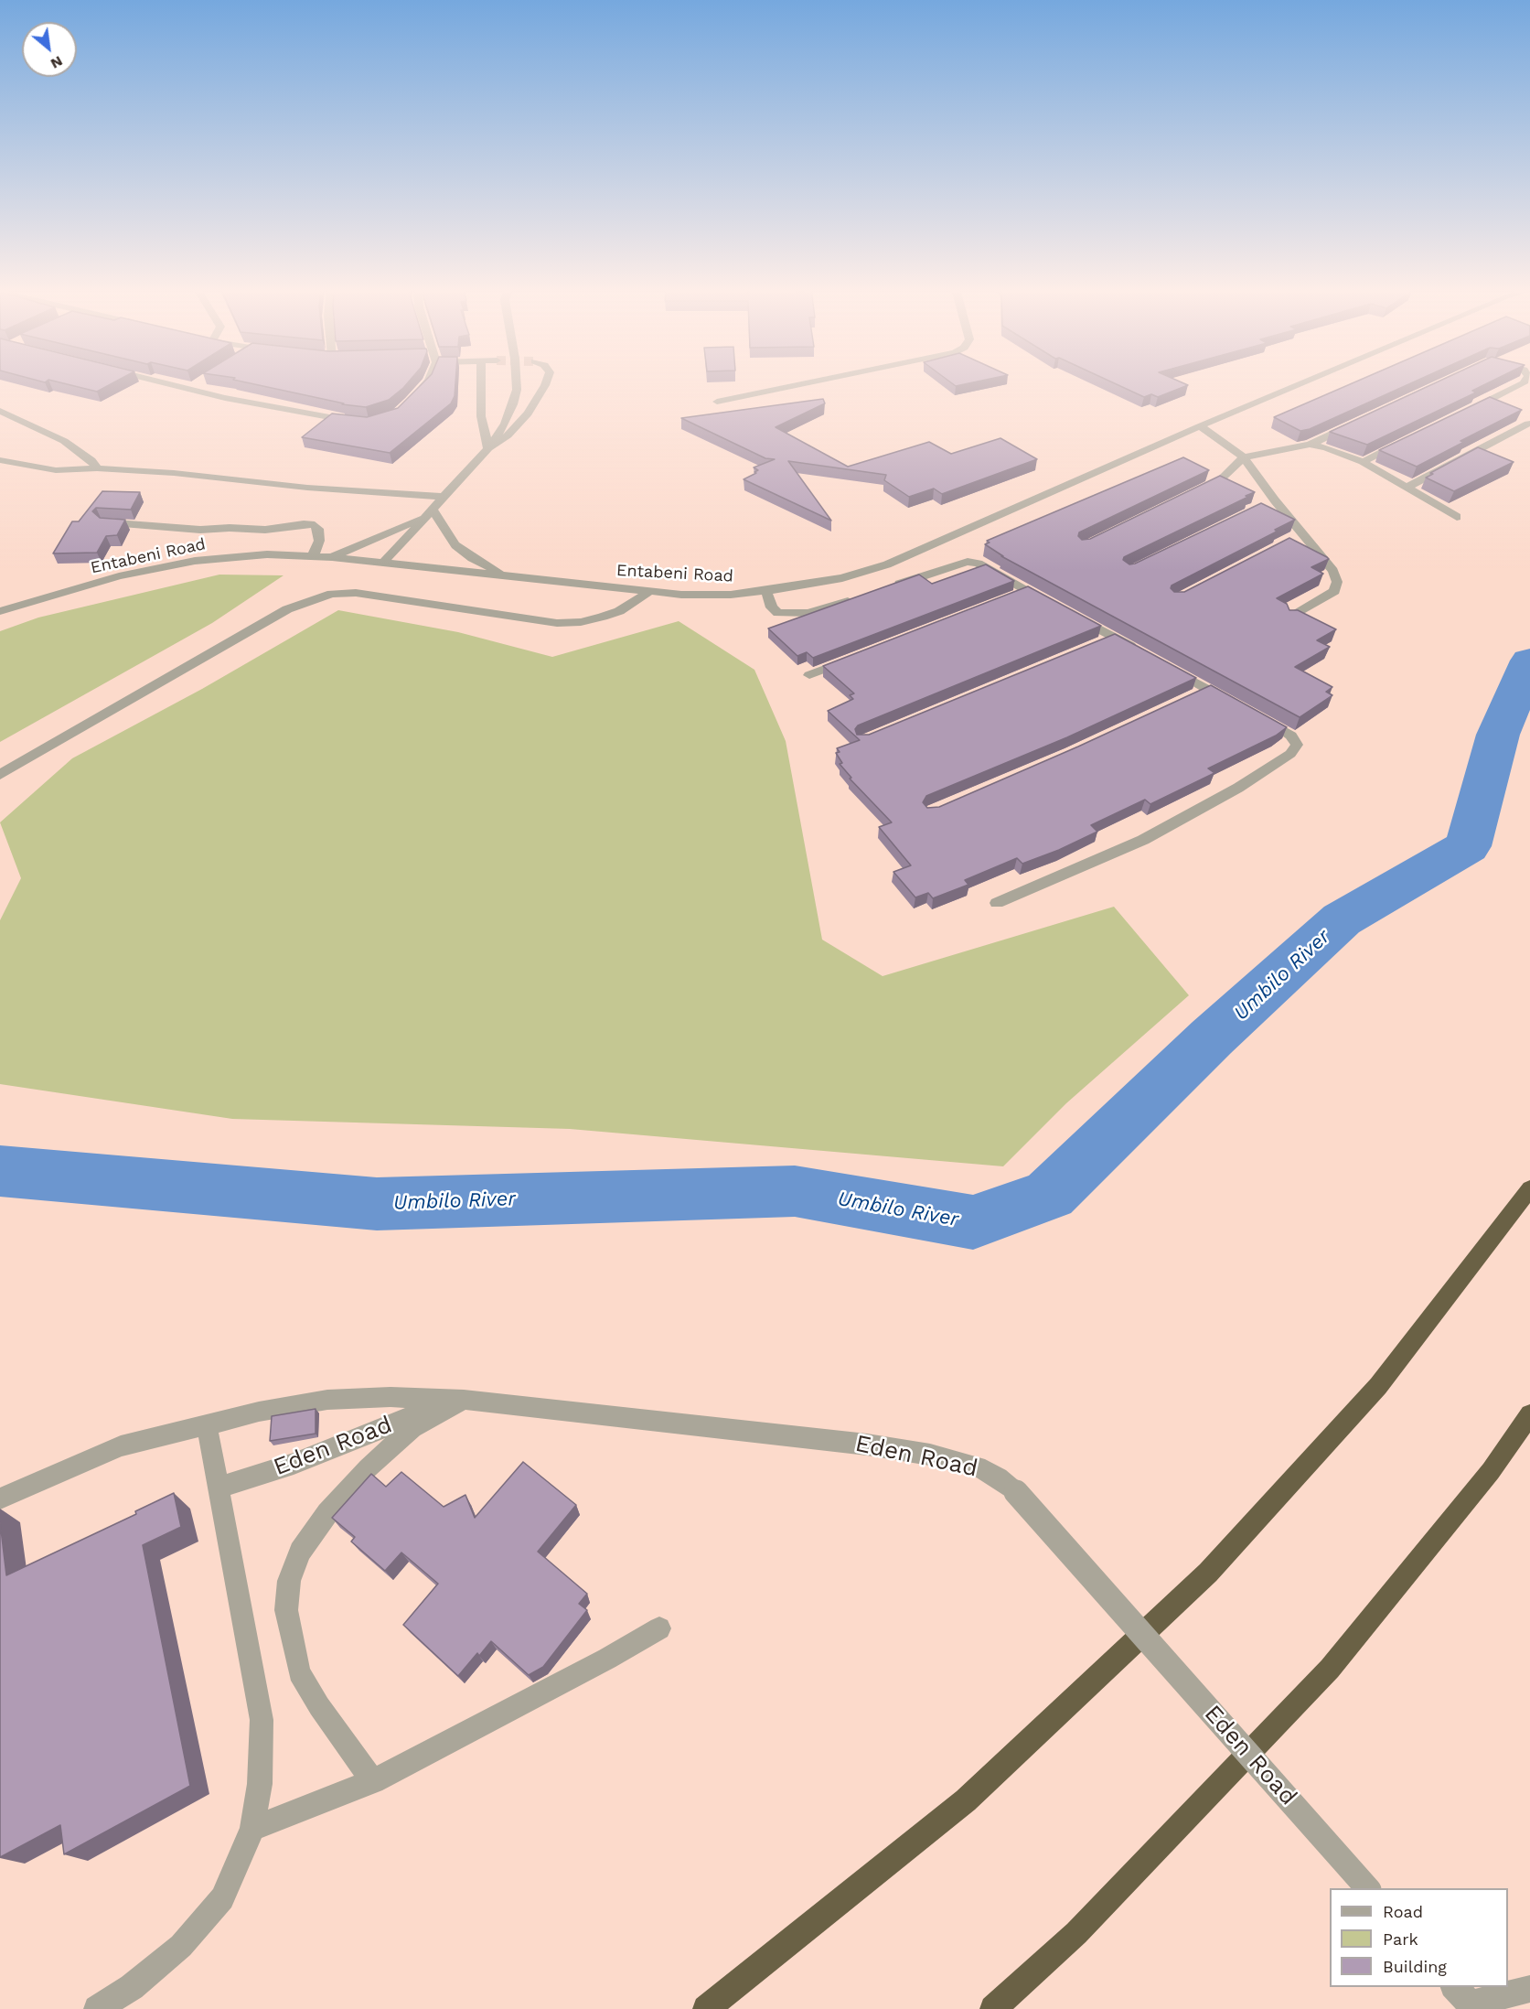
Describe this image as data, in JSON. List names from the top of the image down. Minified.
{"streets":{"street":["Entabeni Road","Eden Road"]},"water":["Umbilo River"],"legend":["Road","Park","Building"],"north":"bottom right"}
